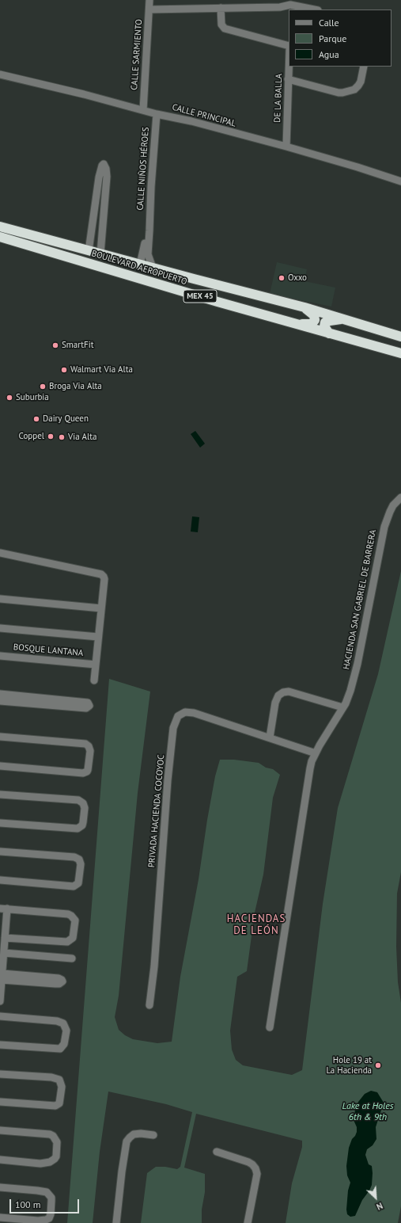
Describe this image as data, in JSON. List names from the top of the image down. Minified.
{"streets":{"highway":["BOULEVARD AEROPUERTO","MEX 45"],"street":["CALLE SARMIENTO","DE LA BALLA","CALLE PRINCIPAL","CALLE NIÑOS HÉROES","HACIENDA SAN GABRIEL DE BARRERA","BOSQUE LANTANA","PRIVADA HACIENDA COCOYOC"]},"crossings":[["CALLE SARMIENTO","CALLE PRINCIPAL"],["DE LA BALLA","CALLE PRINCIPAL"],["CALLE PRINCIPAL","CALLE NIÑOS HÉROES"],["CALLE NIÑOS HÉROES","BOULEVARD AEROPUERTO"],["HACIENDA SAN GABRIEL DE BARRERA","PRIVADA HACIENDA COCOYOC"]],"districts":["HACIENDAS DE LEÓN"],"water":["Lake at Holes 6th & 9th"],"places":["Oxxo","SmartFit","Walmart Via Alta","Broga Via Alta","Suburbia","Dairy Queen","Coppel","Via Alta","Hole 19 at La Hacienda"],"legend":["Calle","Parque","Agua"],"scale_bar":"100 m","north":"bottom right"}
